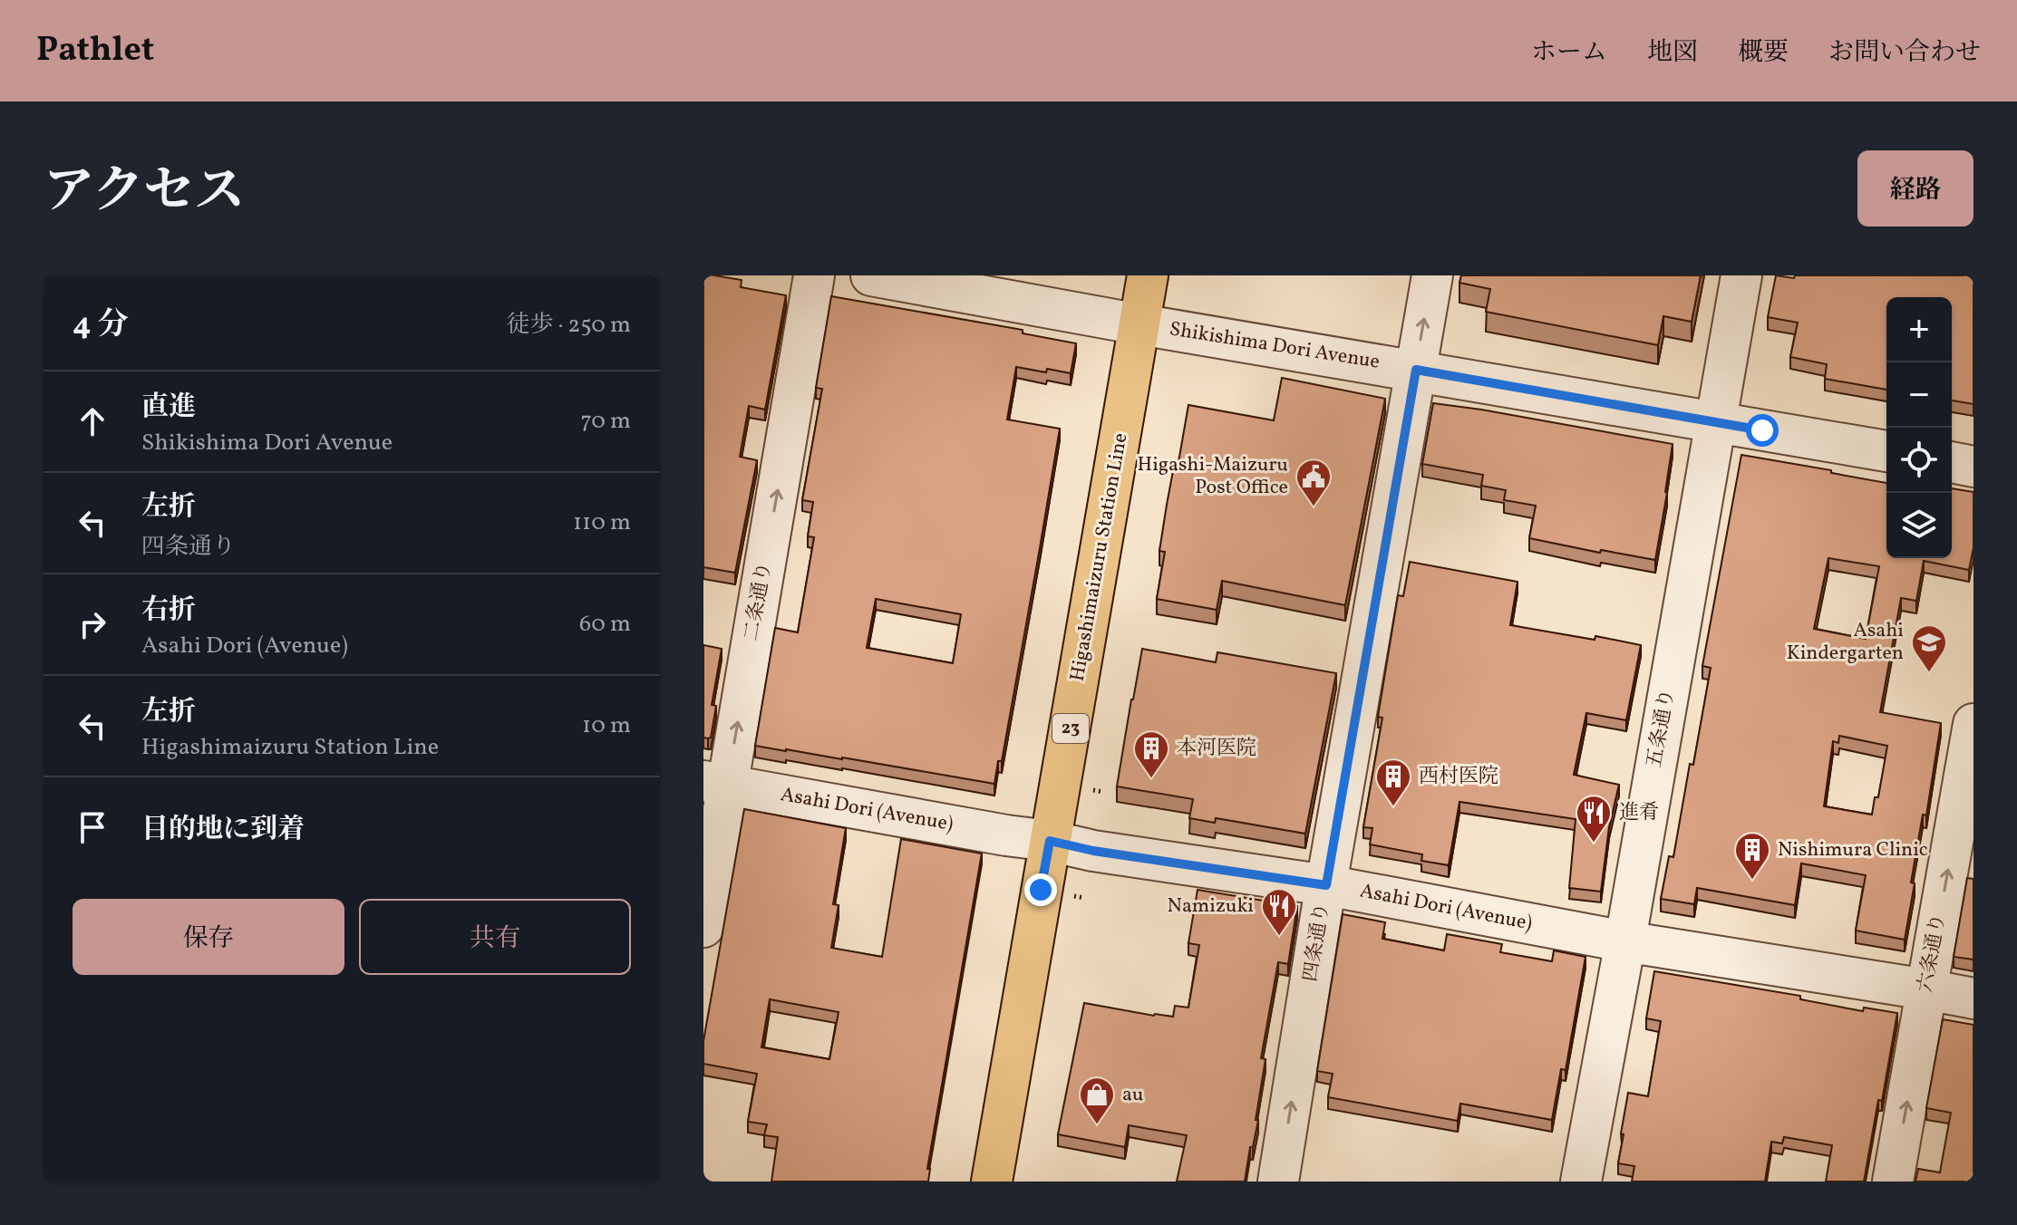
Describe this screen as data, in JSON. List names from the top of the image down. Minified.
{"streets":{"main road":["Higashimaizuru Station Line","23"],"street":["Shikishima Dori Avenue","二条通り","五条通り","Asahi Dori (Avenue)","四条通り","六条通り"]},"crossings":[["Shikishima Dori Avenue","Higashimaizuru Station Line"],["Shikishima Dori Avenue","五条通り"],["Shikishima Dori Avenue","四条通り"],["Higashimaizuru Station Line","Asahi Dori (Avenue)"],["二条通り","Asahi Dori (Avenue)"],["五条通り","Asahi Dori (Avenue)"],["Asahi Dori (Avenue)","四条通り"],["Asahi Dori (Avenue)","六条通り"]],"one_way":["二条通り","四条通り","六条通り"],"places":{"public building":["Higashi-Maizuru Post Office"],"school or university":["Asahi Kindergarten"],"building":["本河医院","西村医院","Nishimura Clinic"],"restaurant":["進肴","Namizuki"],"shop":["au"]},"page":{"header":"Pathlet","nav":["ホーム","地図","概要","お問い合わせ"],"title":"アクセス","buttons":["経路",["保存","共有"]],"heading":["4 分","徒歩 · 250 m"],"map_buttons":["+","−"],"list":[["直進","Shikishima Dori Avenue","70 m"],["左折","四条通り","110 m"],["右折","Asahi Dori (Avenue)","60 m"],["左折","Higashimaizuru Station Line","10 m"],"目的地に到着"]}}
